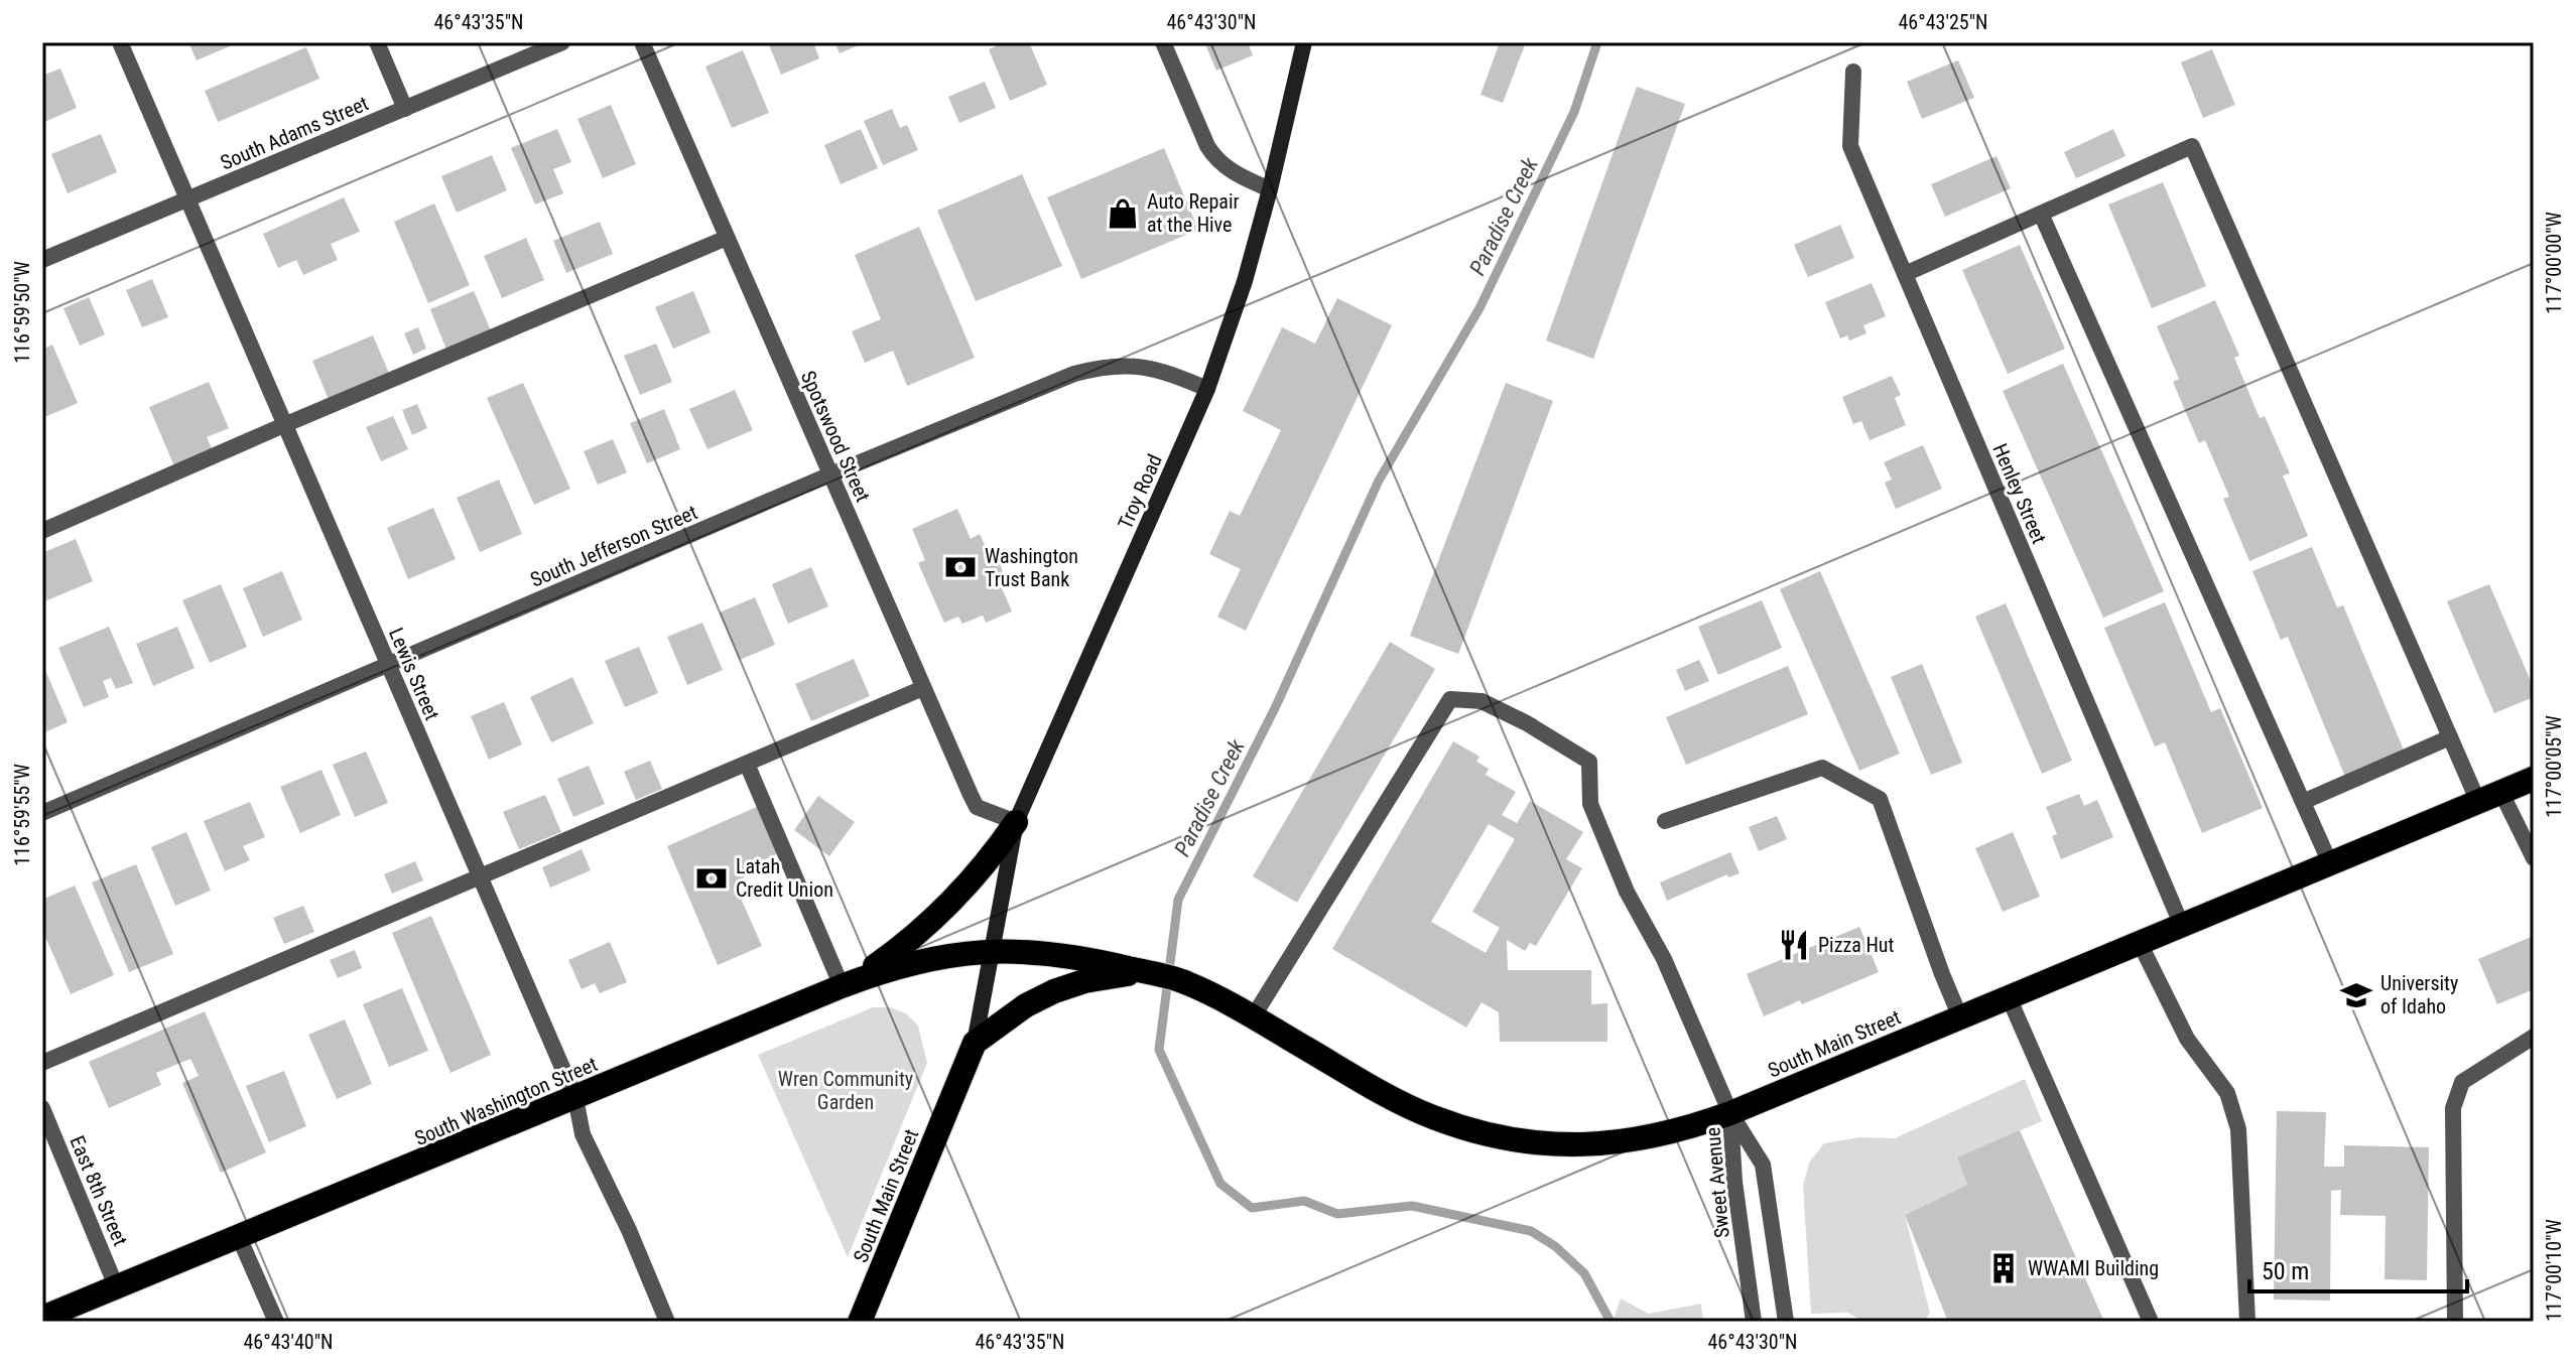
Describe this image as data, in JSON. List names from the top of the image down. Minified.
{"streets":{"highway":["South Main Street","South Washington Street"],"main road":["Troy Road"],"street":["South Adams Street","Spotswood Street","Henley Street","South Jefferson Street","Lewis Street","Sweet Avenue","East 8th Street"]},"crossings":[["South Adams Street","Lewis Street"],["Spotswood Street","Troy Road"],["Spotswood Street","South Jefferson Street"],["Troy Road","South Jefferson Street"],["Troy Road","South Main Street"],["Troy Road","South Washington Street"],["Henley Street","South Main Street"],["South Jefferson Street","Lewis Street"],["Lewis Street","South Washington Street"],["South Main Street","South Washington Street"],["South Main Street","Sweet Avenue"],["South Washington Street","East 8th Street"]],"water":["Paradise Creek"],"parks":["Wren Community Garden"],"places":{"shop":["Auto Repair at the Hive"],"bank":["Washington Trust Bank","Latah Credit Union"],"restaurant":["Pizza Hut"],"school or university":["University of Idaho"],"building":["WWAMI Building"]},"scale_bar":"50 m","coordinates":["46°43'35\"N","46°43'30\"N","46°43'25\"N","117°00'00\"W","116°59'50\"W","117°00'05\"W","116°59'55\"W","117°00'10\"W","46°43'40\"N"]}
